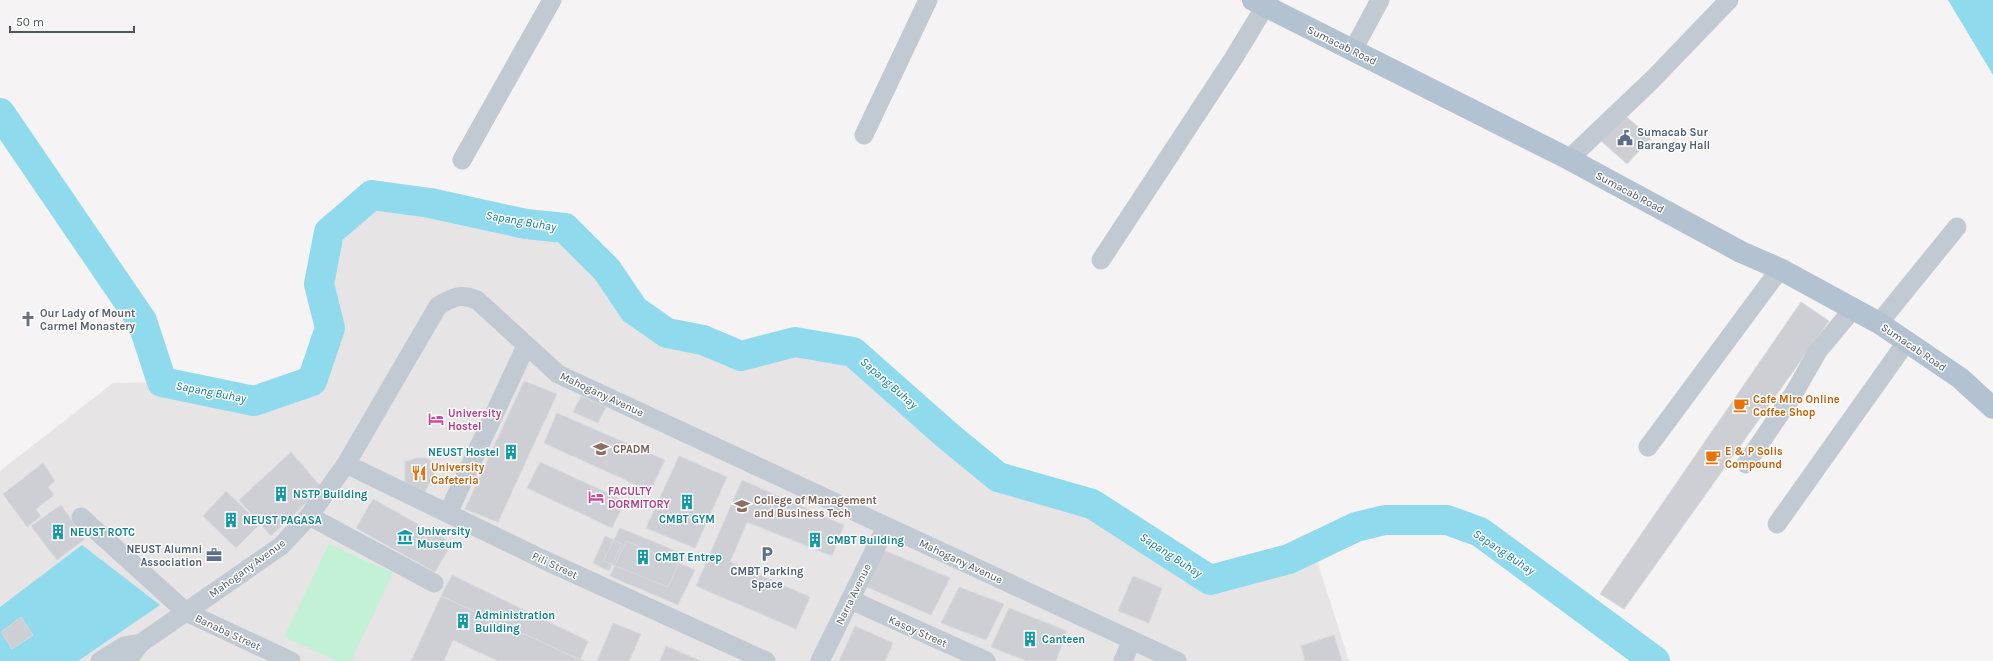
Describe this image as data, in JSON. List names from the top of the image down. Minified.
{"streets":{"main road":["Sumacab Road"],"street":["Mahogany Avenue","Pili Street","Narra Avenue","Kasoy Street","Banaba Street"]},"crossings":[["Mahogany Avenue","Pili Street"],["Mahogany Avenue","Narra Avenue"],["Mahogany Avenue","Banaba Street"],["Narra Avenue","Kasoy Street"]],"water":["Sapang Buhay"],"places":{"public building":["Sumacab Sur Barangay Hall"],"church":["Our Lady of Mount Carmel Monastery"],"cafe":["Cafe Miro Online Coffee Shop","E & P Solis Compound"],"hotel":["University Hostel","FACULTY DORMITORY"],"school or university":["CPADM","College of Management and Business Tech"],"building":["NEUST Hostel","NSTP Building","CMBT GYM","NEUST PAGASA","NEUST ROTC","CMBT Building","CMBT Entrep","Administration Building","Canteen"],"restaurant":["University Cafeteria"],"museum":["University Museum"],"parking":["CMBT Parking Space"],"office":["NEUST Alumni Association"]},"scale_bar":"50 m"}
